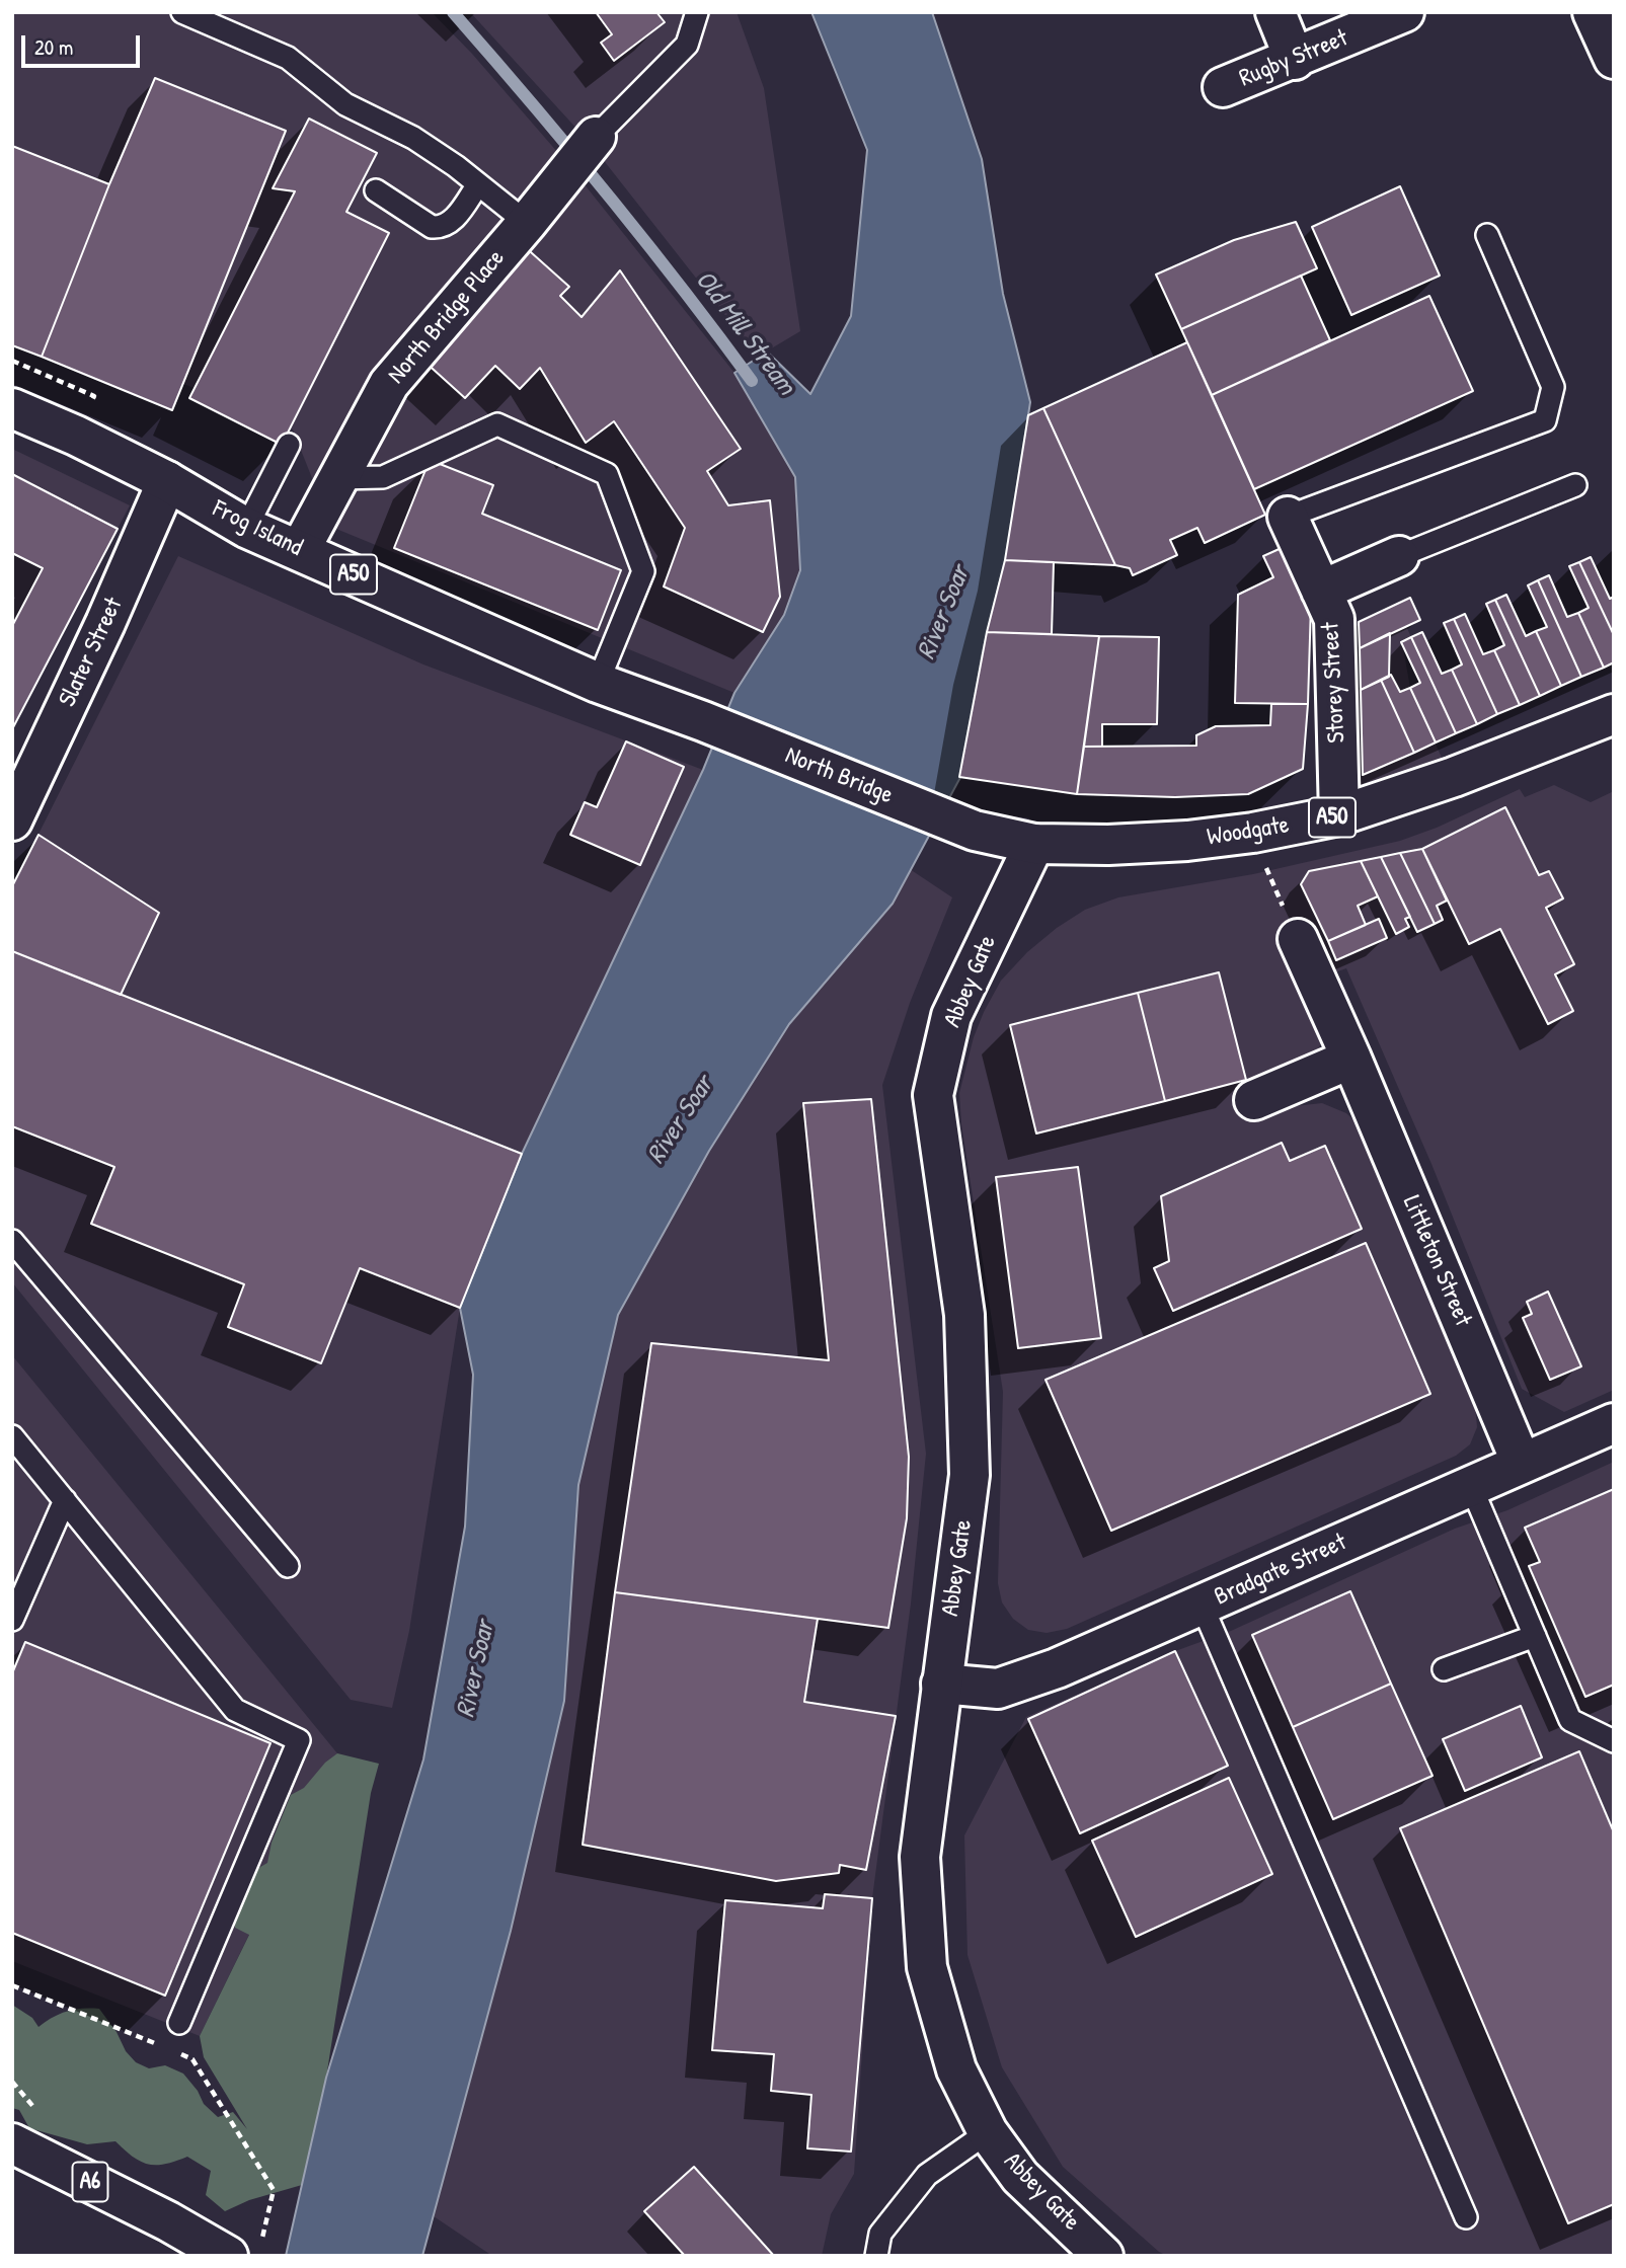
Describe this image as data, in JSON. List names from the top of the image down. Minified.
{"streets":{"street":["Rugby Street","North Bridge Place","Frog Island","A50","Slater Street","Storey Street","North Bridge","Woodgate","Abbey Gate","Littleton Street","Bradgate Street","A6"]},"crossings":[["North Bridge Place","Frog Island"],["Frog Island","Slater Street"],["Frog Island","North Bridge"],["Storey Street","Woodgate"],["North Bridge","Woodgate"],["North Bridge","Abbey Gate"],["Woodgate","Abbey Gate"],["Abbey Gate","Bradgate Street"],["Littleton Street","Bradgate Street"]],"water":["Old Mill Stream","River Soar"],"scale_bar":"20 m"}
